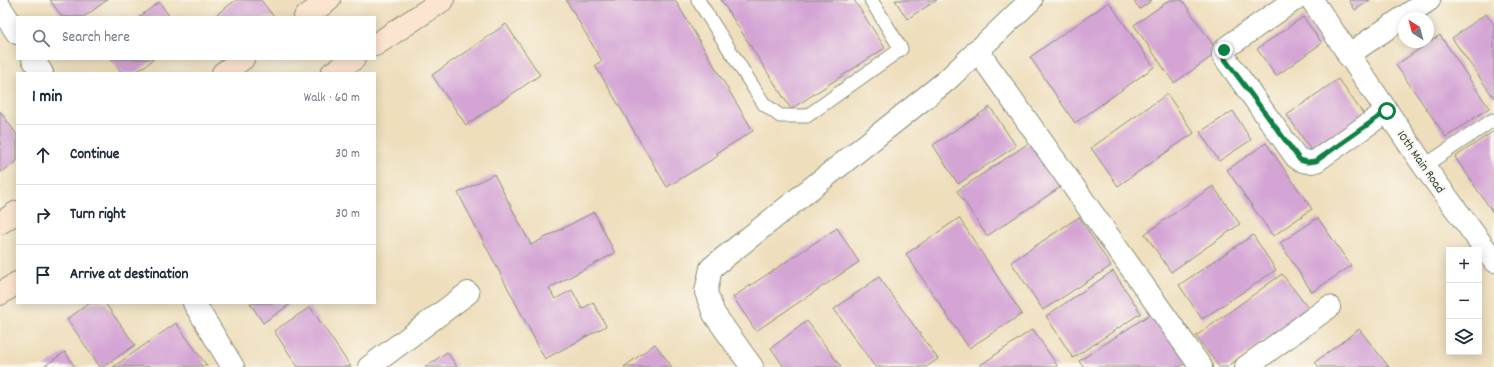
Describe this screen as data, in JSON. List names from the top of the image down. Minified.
{"streets":{"street":["10th Main Road"]},"north":"top left","page":{"search":"Search here","heading":["1 min","Walk · 60 m"],"list":[["Continue","30 m"],["Turn right","30 m"],"Arrive at destination"],"map_buttons":["+","−"]}}
